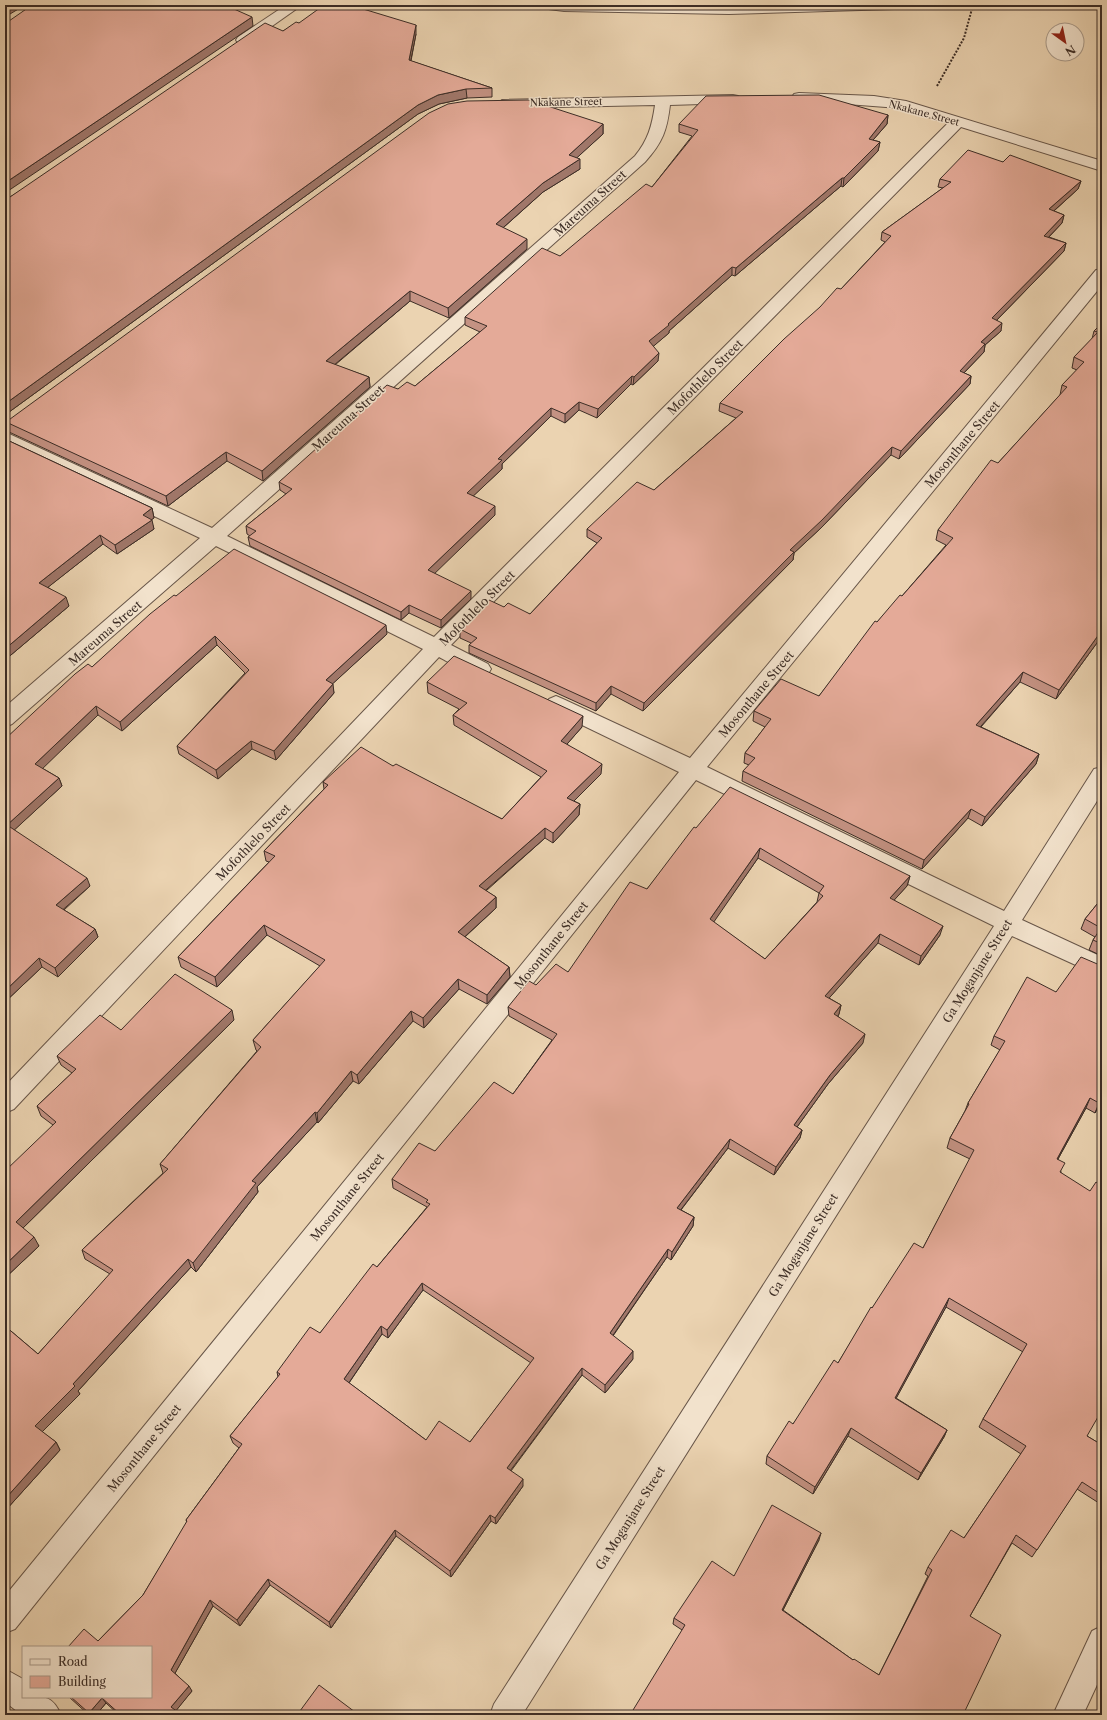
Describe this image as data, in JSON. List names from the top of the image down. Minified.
{"streets":{"street":["Nkakane Street","Mareuma Street","Mofothlelo Street","Mosonthane Street","Ga Moganjane Street"]},"crossings":[["Nkakane Street","Mareuma Street"],["Nkakane Street","Mofothlelo Street"]],"legend":["Road","Building"],"north":"bottom right"}
